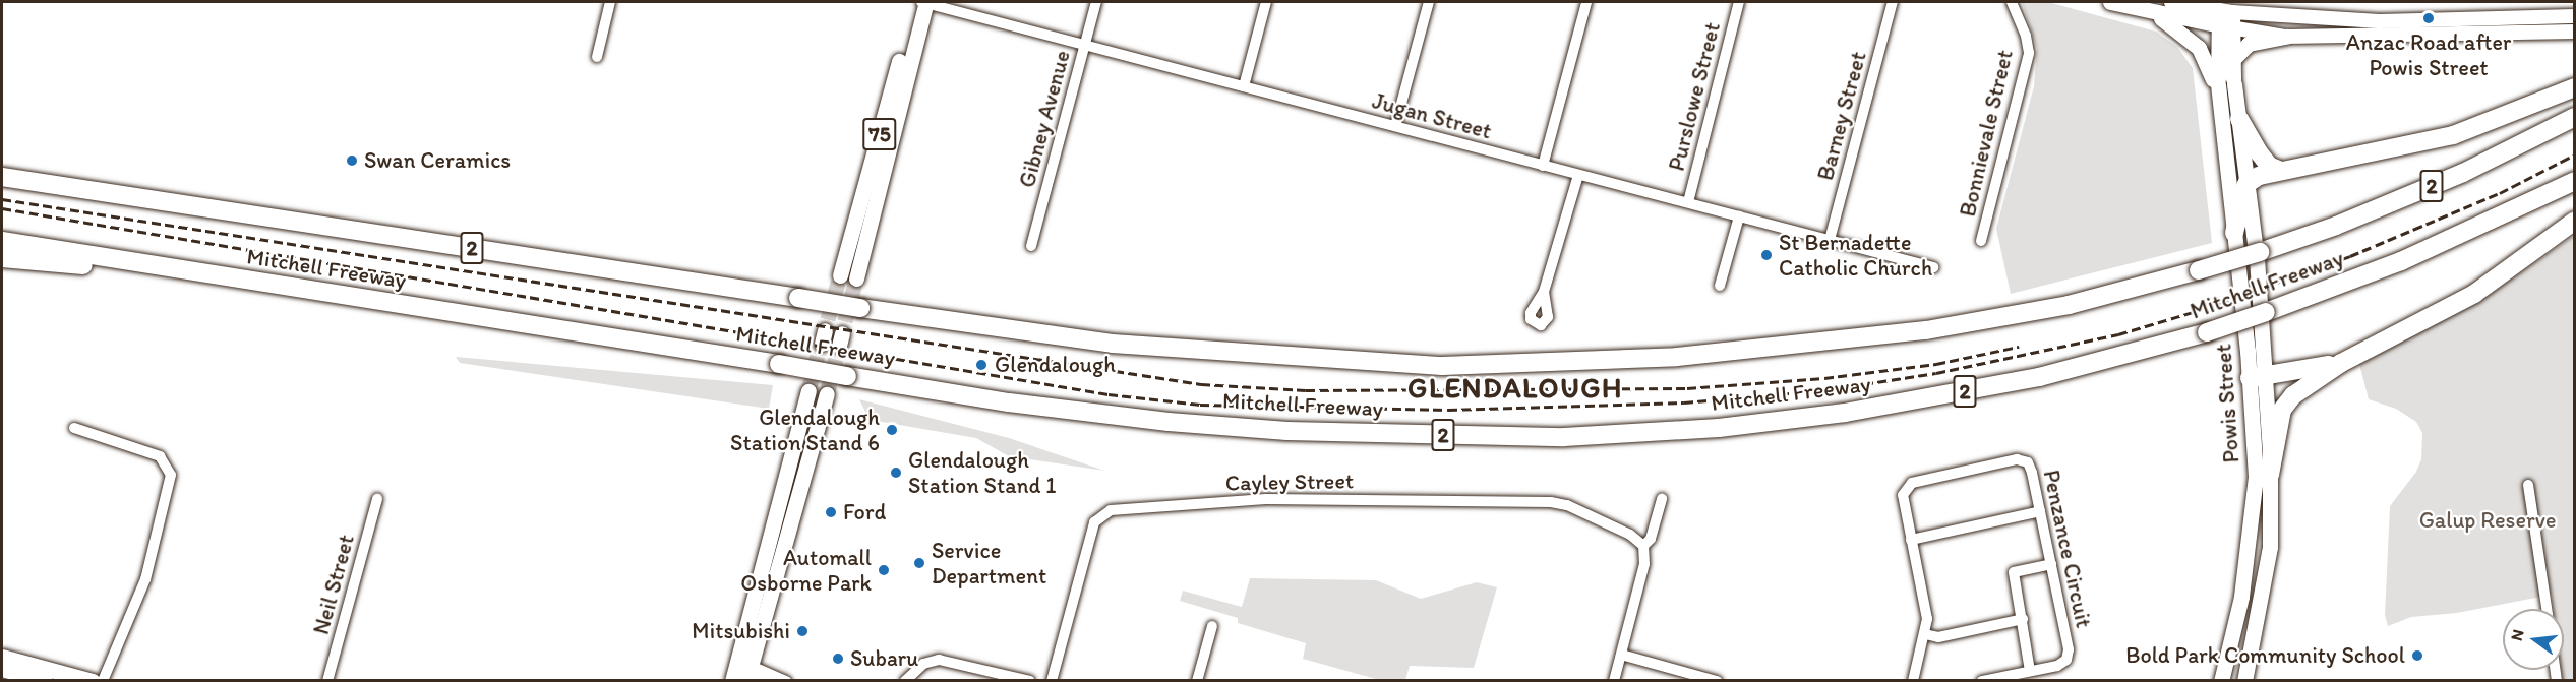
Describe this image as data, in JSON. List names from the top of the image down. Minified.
{"streets":{"highway":["2","Mitchell Freeway"],"main road":["75","Powis Street"],"street":["Purslowe Street","Jugan Street","Barney Street","Gibney Avenue","Bonnievale Street","Cayley Street","Penzance Circuit","Neil Street"]},"crossings":[["Purslowe Street","Jugan Street"],["Jugan Street","Barney Street"],["Jugan Street","Gibney Avenue"],["Jugan Street","75"]],"districts":["GLENDALOUGH"],"parks":["Galup Reserve"],"places":["Anzac Road after Powis Street","Swan Ceramics","St Bernadette Catholic Church","Glendalough","Glendalough Station Stand 6","Glendalough Station Stand 1","Ford","Service Department","Automall Osborne Park","Mitsubishi","Bold Park Community School","Subaru"],"north":"left"}
